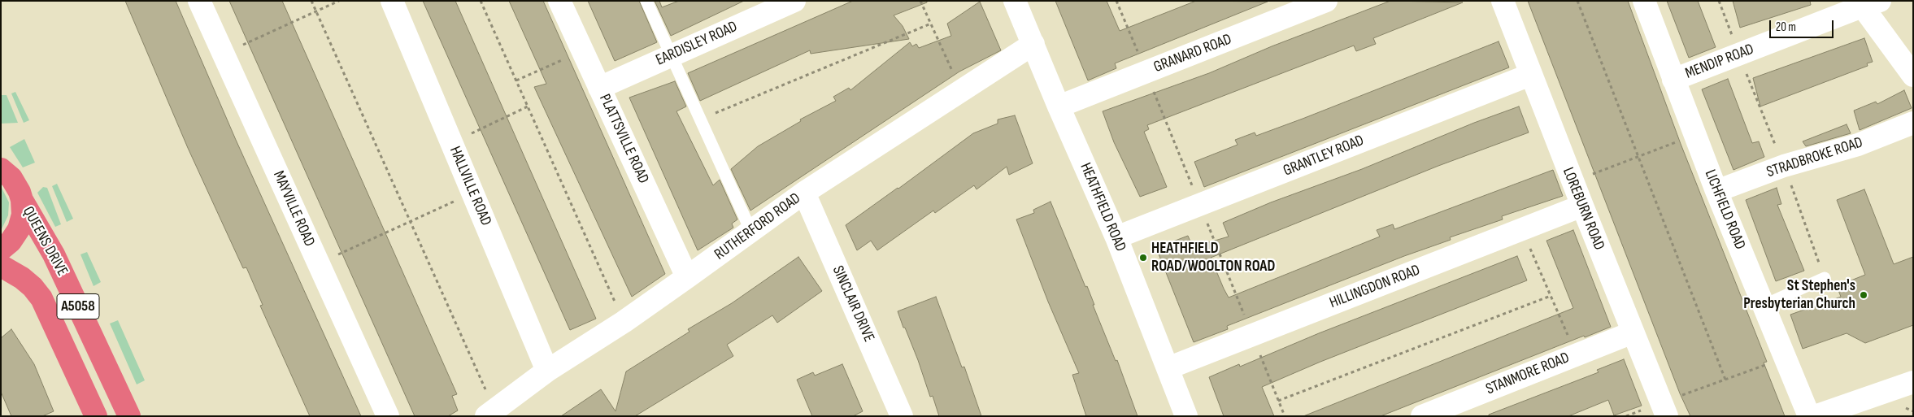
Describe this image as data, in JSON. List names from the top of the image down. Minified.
{"streets":{"highway":["QUEENS DRIVE","A5058"],"street":["EARDISLEY ROAD","GRANARD ROAD","MENDIP ROAD","PLATTSVILLE ROAD","GRANTLEY ROAD","STRADBROKE ROAD","HALLVILLE ROAD","HEATHFIELD ROAD","MAYVILLE ROAD","LOREBURN ROAD","LICHFIELD ROAD","RUTHERFORD ROAD","HILLINGDON ROAD","SINCLAIR DRIVE","STANMORE ROAD"]},"crossings":[["EARDISLEY ROAD","PLATTSVILLE ROAD"],["GRANARD ROAD","HEATHFIELD ROAD"],["MENDIP ROAD","LICHFIELD ROAD"],["PLATTSVILLE ROAD","RUTHERFORD ROAD"],["GRANTLEY ROAD","HEATHFIELD ROAD"],["GRANTLEY ROAD","LOREBURN ROAD"],["STRADBROKE ROAD","LICHFIELD ROAD"],["HALLVILLE ROAD","RUTHERFORD ROAD"],["HEATHFIELD ROAD","RUTHERFORD ROAD"],["HEATHFIELD ROAD","HILLINGDON ROAD"],["LOREBURN ROAD","HILLINGDON ROAD"],["LOREBURN ROAD","STANMORE ROAD"],["RUTHERFORD ROAD","SINCLAIR DRIVE"]],"places":["HEATHFIELD ROAD/WOOLTON ROAD","St Stephen's Presbyterian Church"],"scale_bar":"20 m"}
